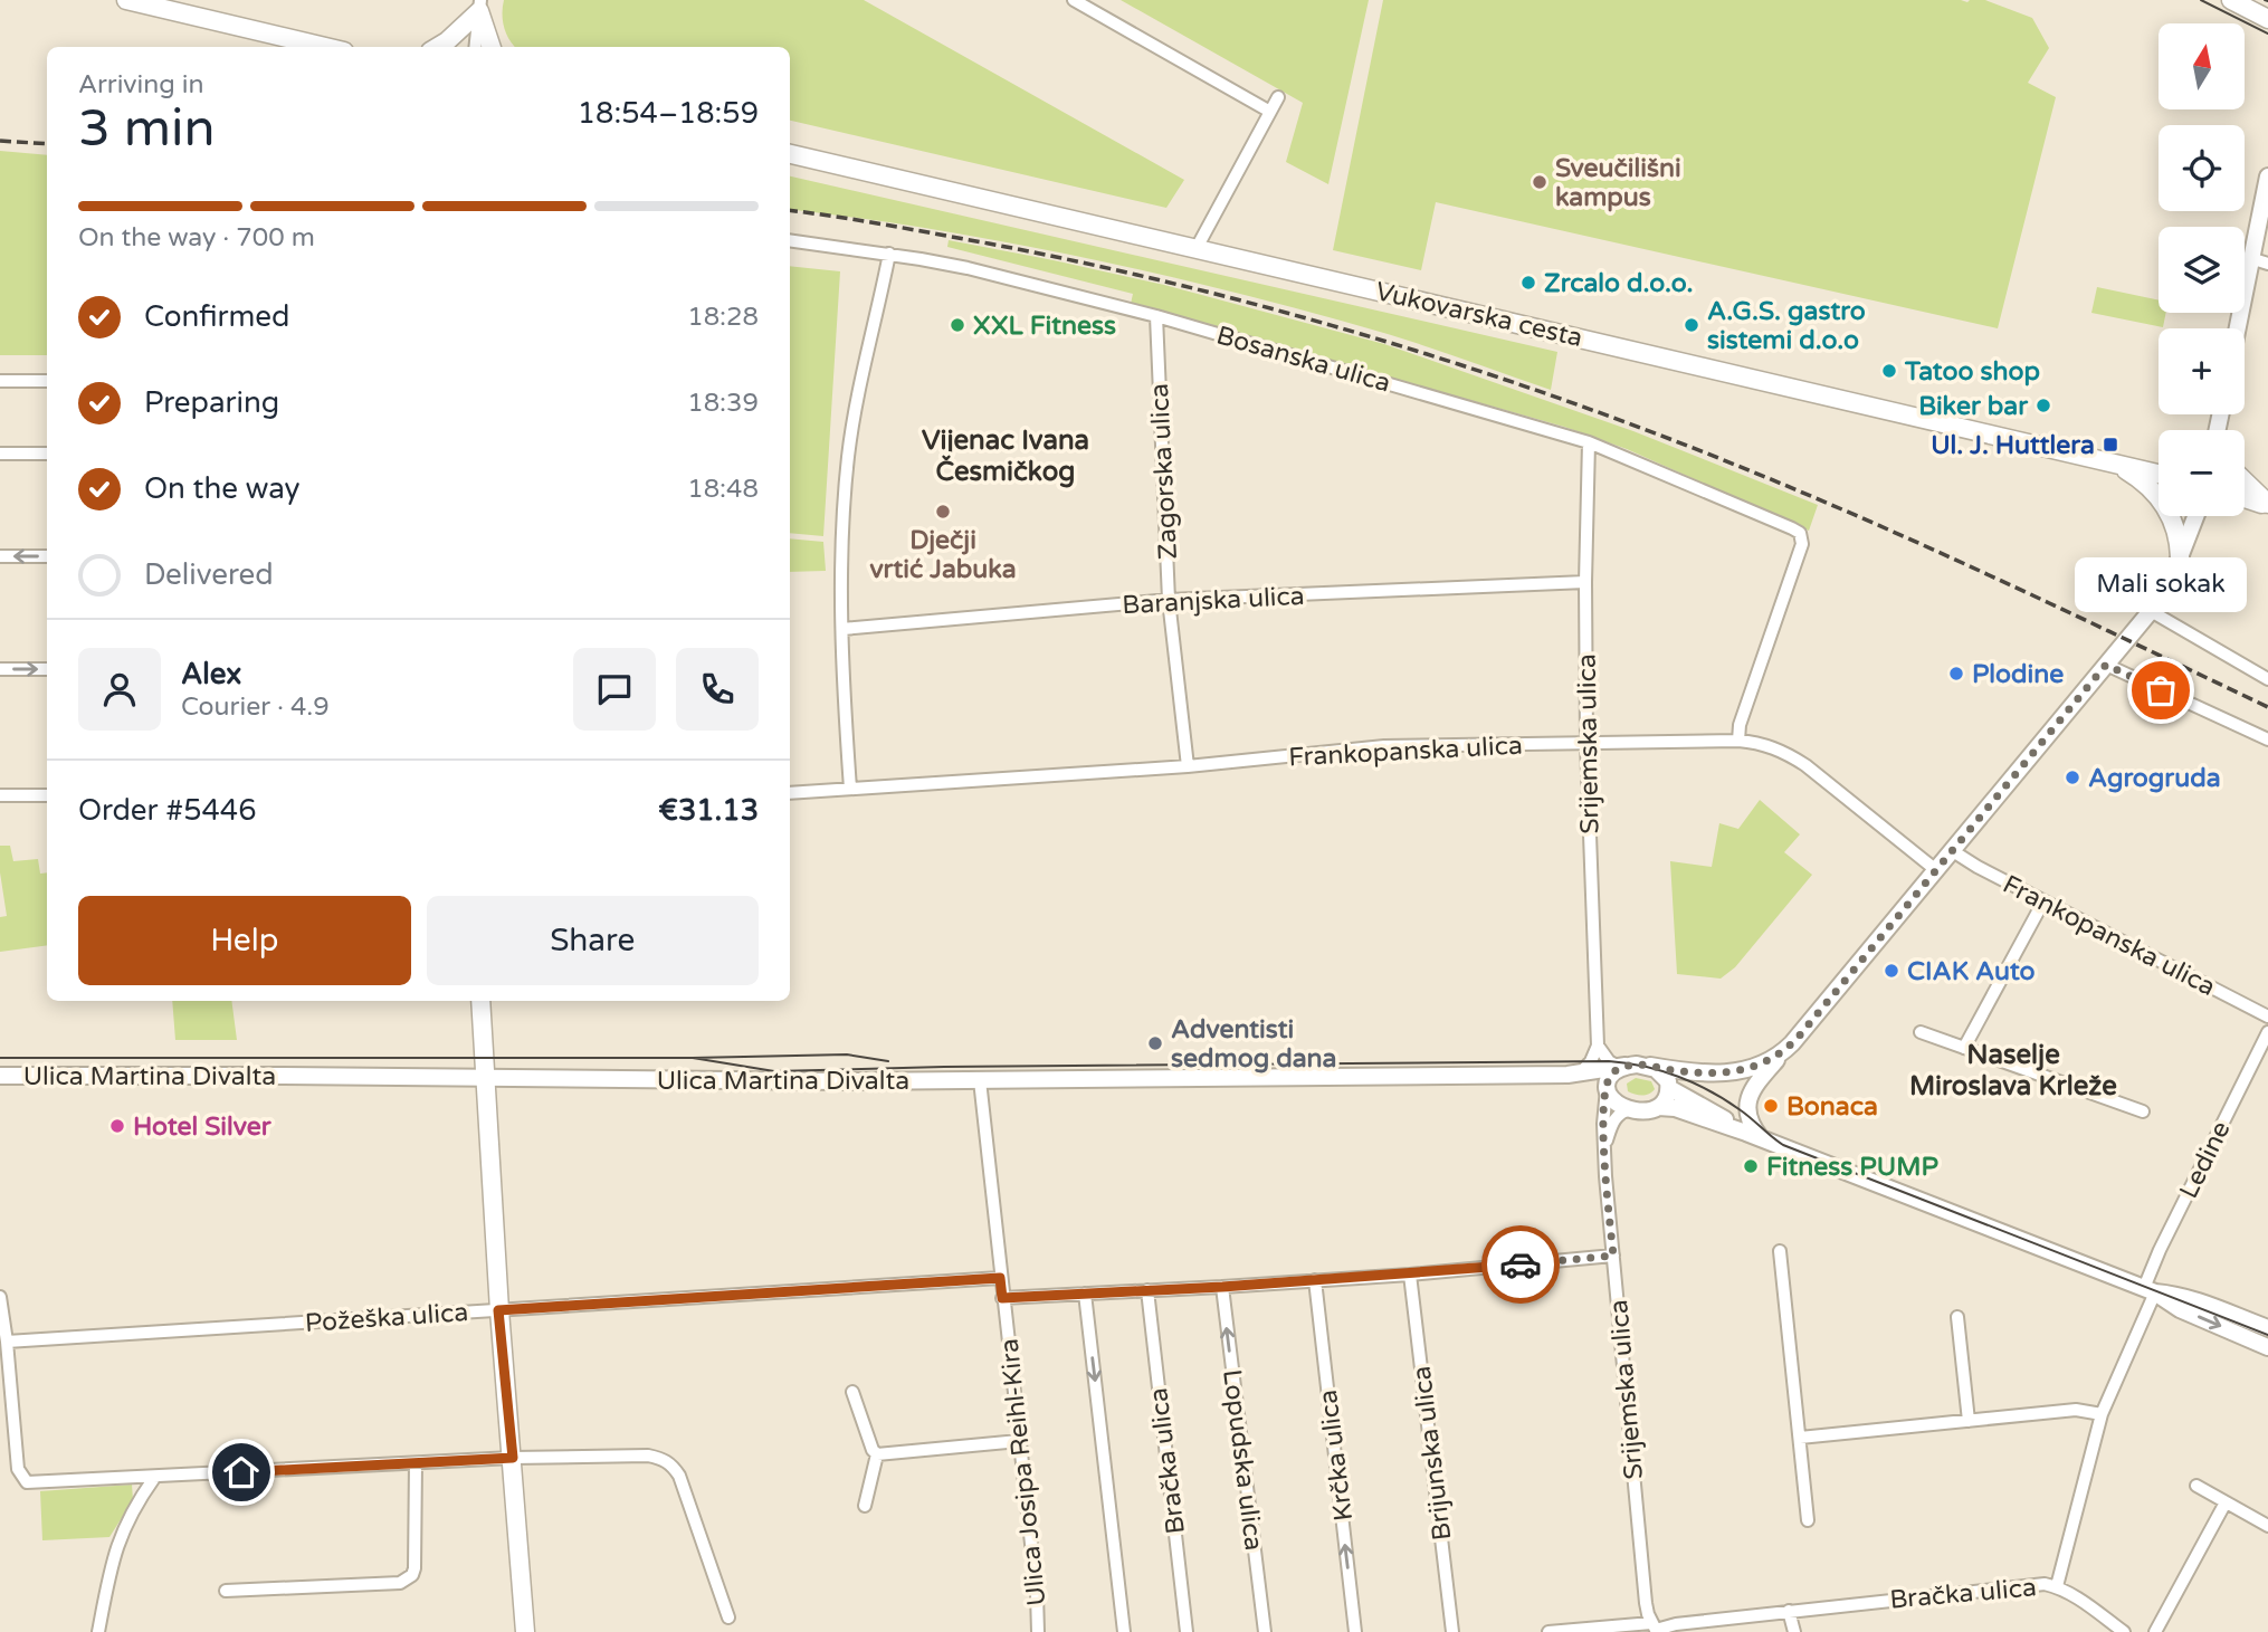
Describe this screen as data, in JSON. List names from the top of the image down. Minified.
{"streets":{"main road":["Vukovarska cesta"],"street":["Bosanska ulica","Zagorska ulica","Baranjska ulica","Srijemska ulica","Frankopanska ulica","Ulica Martina Divalta","Ledine","Požeška ulica","Brijunska ulica","Krčka ulica","Lopudska ulica","Bračka ulica","Ulica Josipa Reihl-Kira"]},"crossings":[["Bosanska ulica","Zagorska ulica"],["Bosanska ulica","Srijemska ulica"],["Bosanska ulica","Frankopanska ulica"],["Zagorska ulica","Baranjska ulica"],["Zagorska ulica","Frankopanska ulica"],["Baranjska ulica","Srijemska ulica"],["Srijemska ulica","Frankopanska ulica"],["Srijemska ulica","Ulica Martina Divalta"],["Srijemska ulica","Bračka ulica"],["Ulica Martina Divalta","Ulica Josipa Reihl-Kira"],["Ledine","Bračka ulica"],["Požeška ulica","Ulica Josipa Reihl-Kira"]],"one_way":["Krčka ulica","Lopudska ulica"],"districts":["Vijenac Ivana Česmičkog","Naselje Miroslava Krleže"],"places":{"other":["Sveučilišni kampus","Zrcalo d.o.o.","XXL Fitness","A.G.S. gastro sistemi d.o.o","Tatoo shop","Biker bar","Dječji vrtić Jabuka","Plodine","Mali sokak","Agrogruda","CIAK Auto","Adventisti sedmog dana","Bonaca","Hotel Silver","Fitness PUMP"],"transit":["Ul. J. Huttlera"]},"north":"top","page":{"map_buttons":["+","−"],"heading":["3 min","Arriving in","18:54–18:59"],"panel":["Alex","Courier · 4.9","Order #5446","€31.13"],"bar":"On the way · 700 m","list":[["Confirmed","18:28"],["Preparing","18:39"],["On the way","18:48"],"Delivered"],"bubble":"Mali sokak","buttons":["Help","Share"]}}
